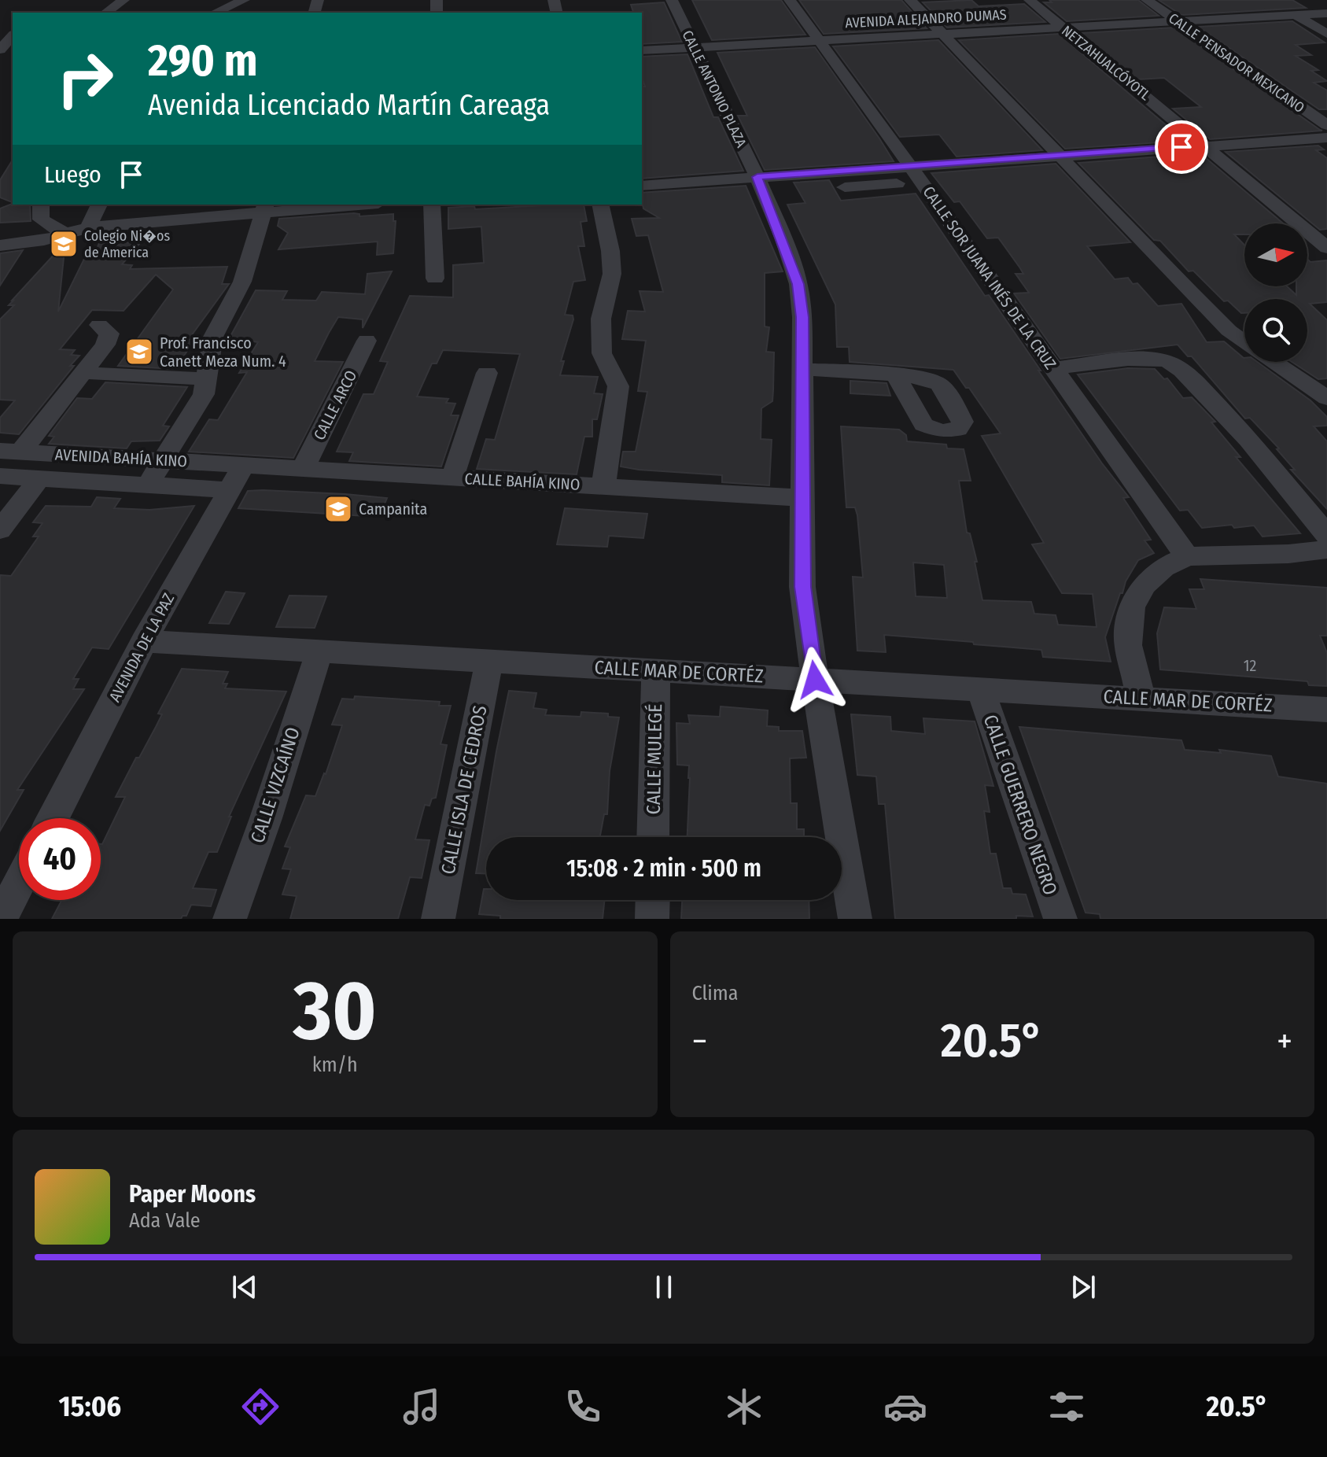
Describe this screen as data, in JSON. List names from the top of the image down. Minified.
{"streets":{"street":["AVENIDA ALEJANDRO DUMAS","NETZAHUALCÓYOTL","CALLE PENSADOR MEXICANO","CALLE ANTONIO PLAZA","CALLE SOR JUANA INÉS DE LA CRUZ","CALLE ARCO","AVENIDA BAHÍA KINO","CALLE BAHÍA KINO","AVENIDA DE LA PAZ","CALLE MAR DE CORTÉZ","CALLE MULEGÉ","CALLE VIZCAÍNO","CALLE ISLA DE CEDROS","CALLE GUERRERO NEGRO"]},"crossings":[["AVENIDA ALEJANDRO DUMAS","NETZAHUALCÓYOTL"],["AVENIDA ALEJANDRO DUMAS","CALLE PENSADOR MEXICANO"],["AVENIDA ALEJANDRO DUMAS","CALLE ANTONIO PLAZA"],["AVENIDA ALEJANDRO DUMAS","CALLE SOR JUANA INÉS DE LA CRUZ"],["CALLE ANTONIO PLAZA","CALLE BAHÍA KINO"],["CALLE ANTONIO PLAZA","CALLE MAR DE CORTÉZ"],["CALLE ARCO","CALLE BAHÍA KINO"],["AVENIDA BAHÍA KINO","CALLE BAHÍA KINO"],["AVENIDA BAHÍA KINO","AVENIDA DE LA PAZ"],["CALLE BAHÍA KINO","AVENIDA DE LA PAZ"],["AVENIDA DE LA PAZ","CALLE MAR DE CORTÉZ"],["CALLE MAR DE CORTÉZ","CALLE MULEGÉ"],["CALLE MAR DE CORTÉZ","CALLE VIZCAÍNO"],["CALLE MAR DE CORTÉZ","CALLE ISLA DE CEDROS"],["CALLE MAR DE CORTÉZ","CALLE GUERRERO NEGRO"]],"places":{"school or university":["Colegio Ni�os de America","Prof. Francisco Canett Meza Num. 4","Campanita"]},"house_numbers":["12"],"north":"right","page":{"turn":["290 m","Avenida Licenciado Martín Careaga"],"then":"Luego","limit":"40","trip":"15:08 · 2 min · 500 m","tile":[["30","km/h"],"Clima"],"heat":["−","20.5°","+"],"song":["Paper Moons","Ada Vale"],"tabs":["15:06","20.5°"]}}
